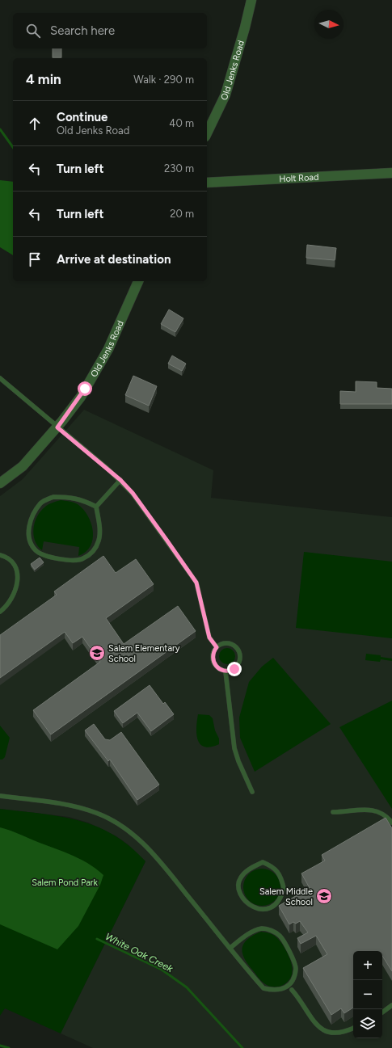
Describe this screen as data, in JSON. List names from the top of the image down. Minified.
{"streets":{"street":["Old Jenks Road","Holt Road"]},"water":["White Oak Creek"],"parks":["Salem Pond Park"],"places":{"school or university":["Salem Elementary School","Salem Middle School"]},"north":"right","page":{"search":"Search here","heading":["4 min","Walk · 290 m"],"list":[["Continue","Old Jenks Road","40 m"],["Turn left","230 m"],["Turn left","20 m"],"Arrive at destination"],"map_buttons":["+","−"]}}
